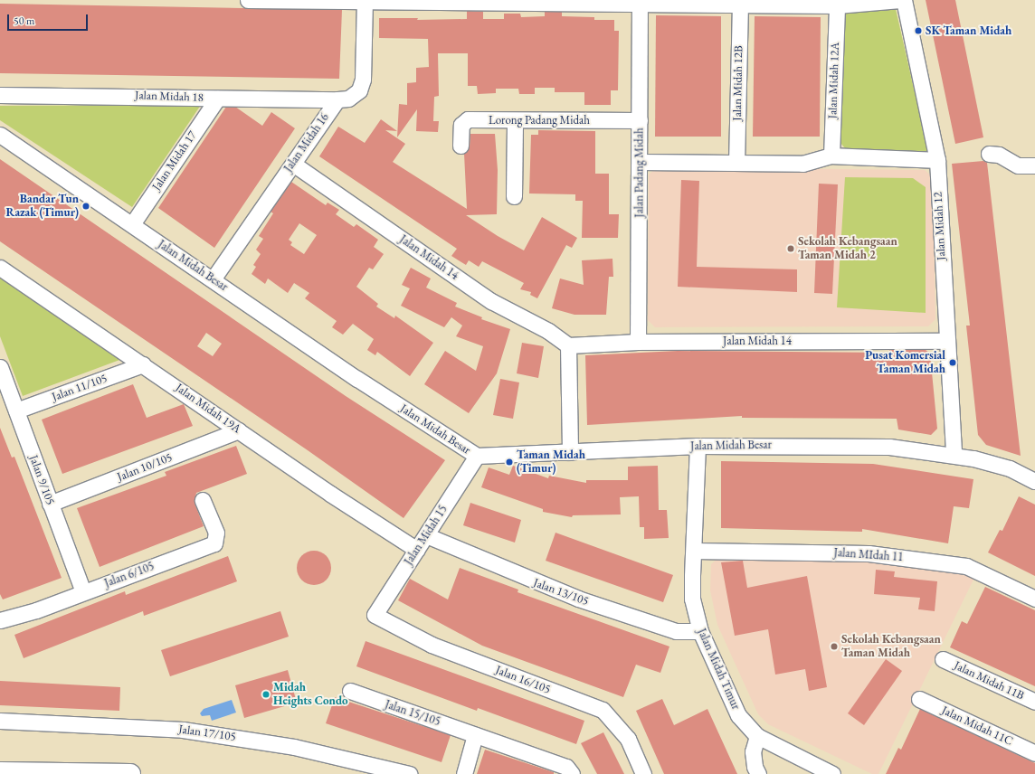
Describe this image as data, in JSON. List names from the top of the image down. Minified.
{"streets":{"street":["Jalan Midah 12A","Jalan Midah 12B","Jalan Midah 18","Lorong Padang Midah","Jalan Midah 16","Jalan Midah 17","Jalan Padang Midah","Jalan Midah 12","Jalan Midah 14","Jalan Midah Besar","Jalan 11/105","Jalan Midah 19A","Jalan 10/105","Jalan 9/105","Jalan Midah 15","Jalan MIdah 11","Jalan 6/105","Jalan 13/105","Jalan Midah Timur","Jalan 16/105","Jalan Midah 11B","Jalan 15/105","Jalan Midah 11C","Jalan 17/105"]},"crossings":[["Jalan Midah 18","Jalan Midah 16"],["Jalan Midah 18","Jalan Midah 17"],["Lorong Padang Midah","Jalan Padang Midah"],["Jalan Midah 16","Jalan Midah 14"],["Jalan Midah 16","Jalan Midah Besar"],["Jalan Midah 17","Jalan Midah Besar"],["Jalan Padang Midah","Jalan Midah 14"],["Jalan Midah 12","Jalan Midah 14"],["Jalan Midah 12","Jalan Midah Besar"],["Jalan Midah Besar","Jalan Midah 15"],["Jalan Midah Besar","Jalan Midah Timur"],["Jalan 11/105","Jalan Midah 19A"],["Jalan 11/105","Jalan 9/105"],["Jalan Midah 19A","Jalan 10/105"],["Jalan Midah 19A","Jalan Midah 15"],["Jalan 10/105","Jalan 9/105"],["Jalan 9/105","Jalan 6/105"],["Jalan Midah 15","Jalan 13/105"],["Jalan Midah 15","Jalan 16/105"],["Jalan MIdah 11","Jalan Midah Timur"],["Jalan 13/105","Jalan Midah Timur"]],"places":["SK Taman Midah","Bandar Tun Razak (Timur)","Sekolah Kebangsaan Taman Midah 2","Pusat Komersial Taman Midah","Taman Midah (Timur)","Sekolah Kebangsaan Taman Midah","Midah Heights Condo"],"scale_bar":"50 m"}
